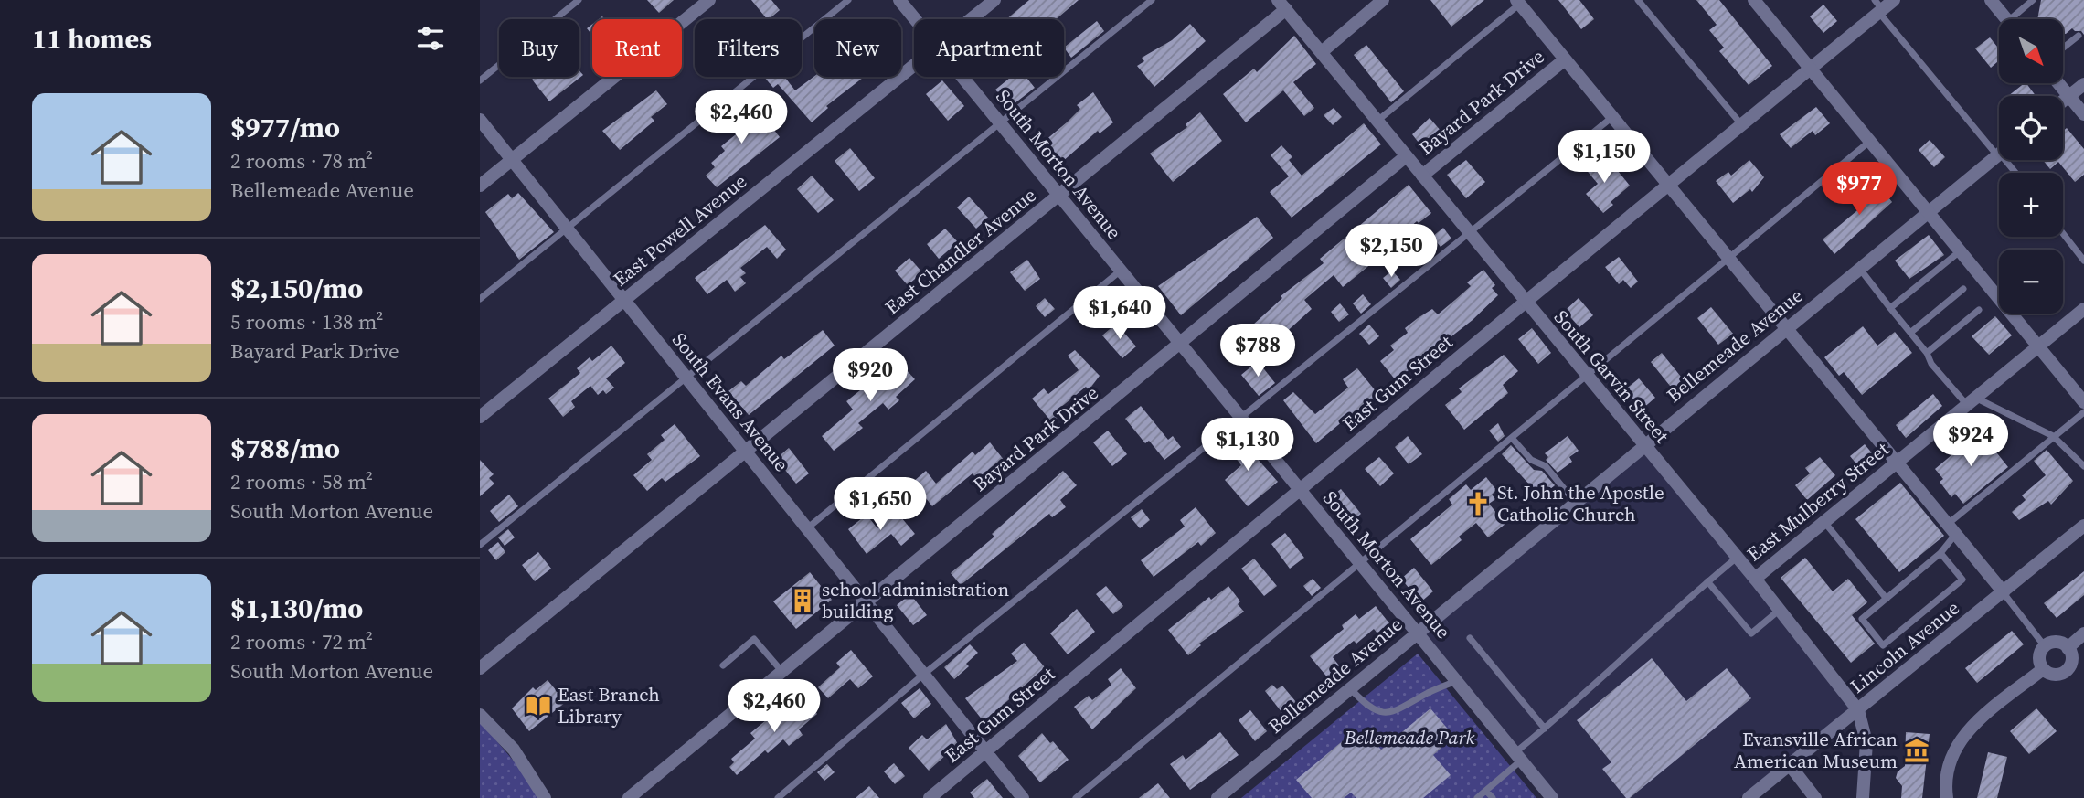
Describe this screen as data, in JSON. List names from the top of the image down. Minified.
{"streets":{"street":["Bayard Park Drive","South Morton Avenue","East Powell Avenue","East Chandler Avenue","Bellemeade Avenue","South Garvin Street","East Gum Street","South Evans Avenue","East Mulberry Street","Lincoln Avenue"]},"crossings":[["Bayard Park Drive","South Morton Avenue"],["Bayard Park Drive","South Garvin Street"],["Bayard Park Drive","South Evans Avenue"],["South Morton Avenue","East Chandler Avenue"],["South Morton Avenue","Bellemeade Avenue"],["South Morton Avenue","East Gum Street"],["East Powell Avenue","South Evans Avenue"],["East Chandler Avenue","South Garvin Street"],["East Chandler Avenue","South Evans Avenue"],["Bellemeade Avenue","South Garvin Street"],["South Garvin Street","East Gum Street"],["South Garvin Street","East Mulberry Street"],["South Garvin Street","Lincoln Avenue"],["East Gum Street","South Evans Avenue"]],"parks":["Bellemeade Park"],"places":{"church":["St. John the Apostle Catholic Church"],"building":["school administration building"],"library":["East Branch Library"],"museum":["Evansville African American Museum"]},"north":"bottom right","page":{"heading":"11 homes","map_buttons":["+","−"],"chip":["Buy","Rent","Filters","New","Apartment"],"list":[{"name":"$977/mo","note":"2 rooms · 78 m² · Bellemeade Avenue"},{"name":"$2,150/mo","note":"5 rooms · 138 m² · Bayard Park Drive"},{"name":"$788/mo","note":"2 rooms · 58 m² · South Morton Avenue"},{"name":"$1,130/mo","note":"2 rooms · 72 m² · South Morton Avenue"}],"price":["$2,460","$1,150","$977","$2,150","$1,640","$788","$920","$924","$1,130","$1,650","$2,460"]}}
